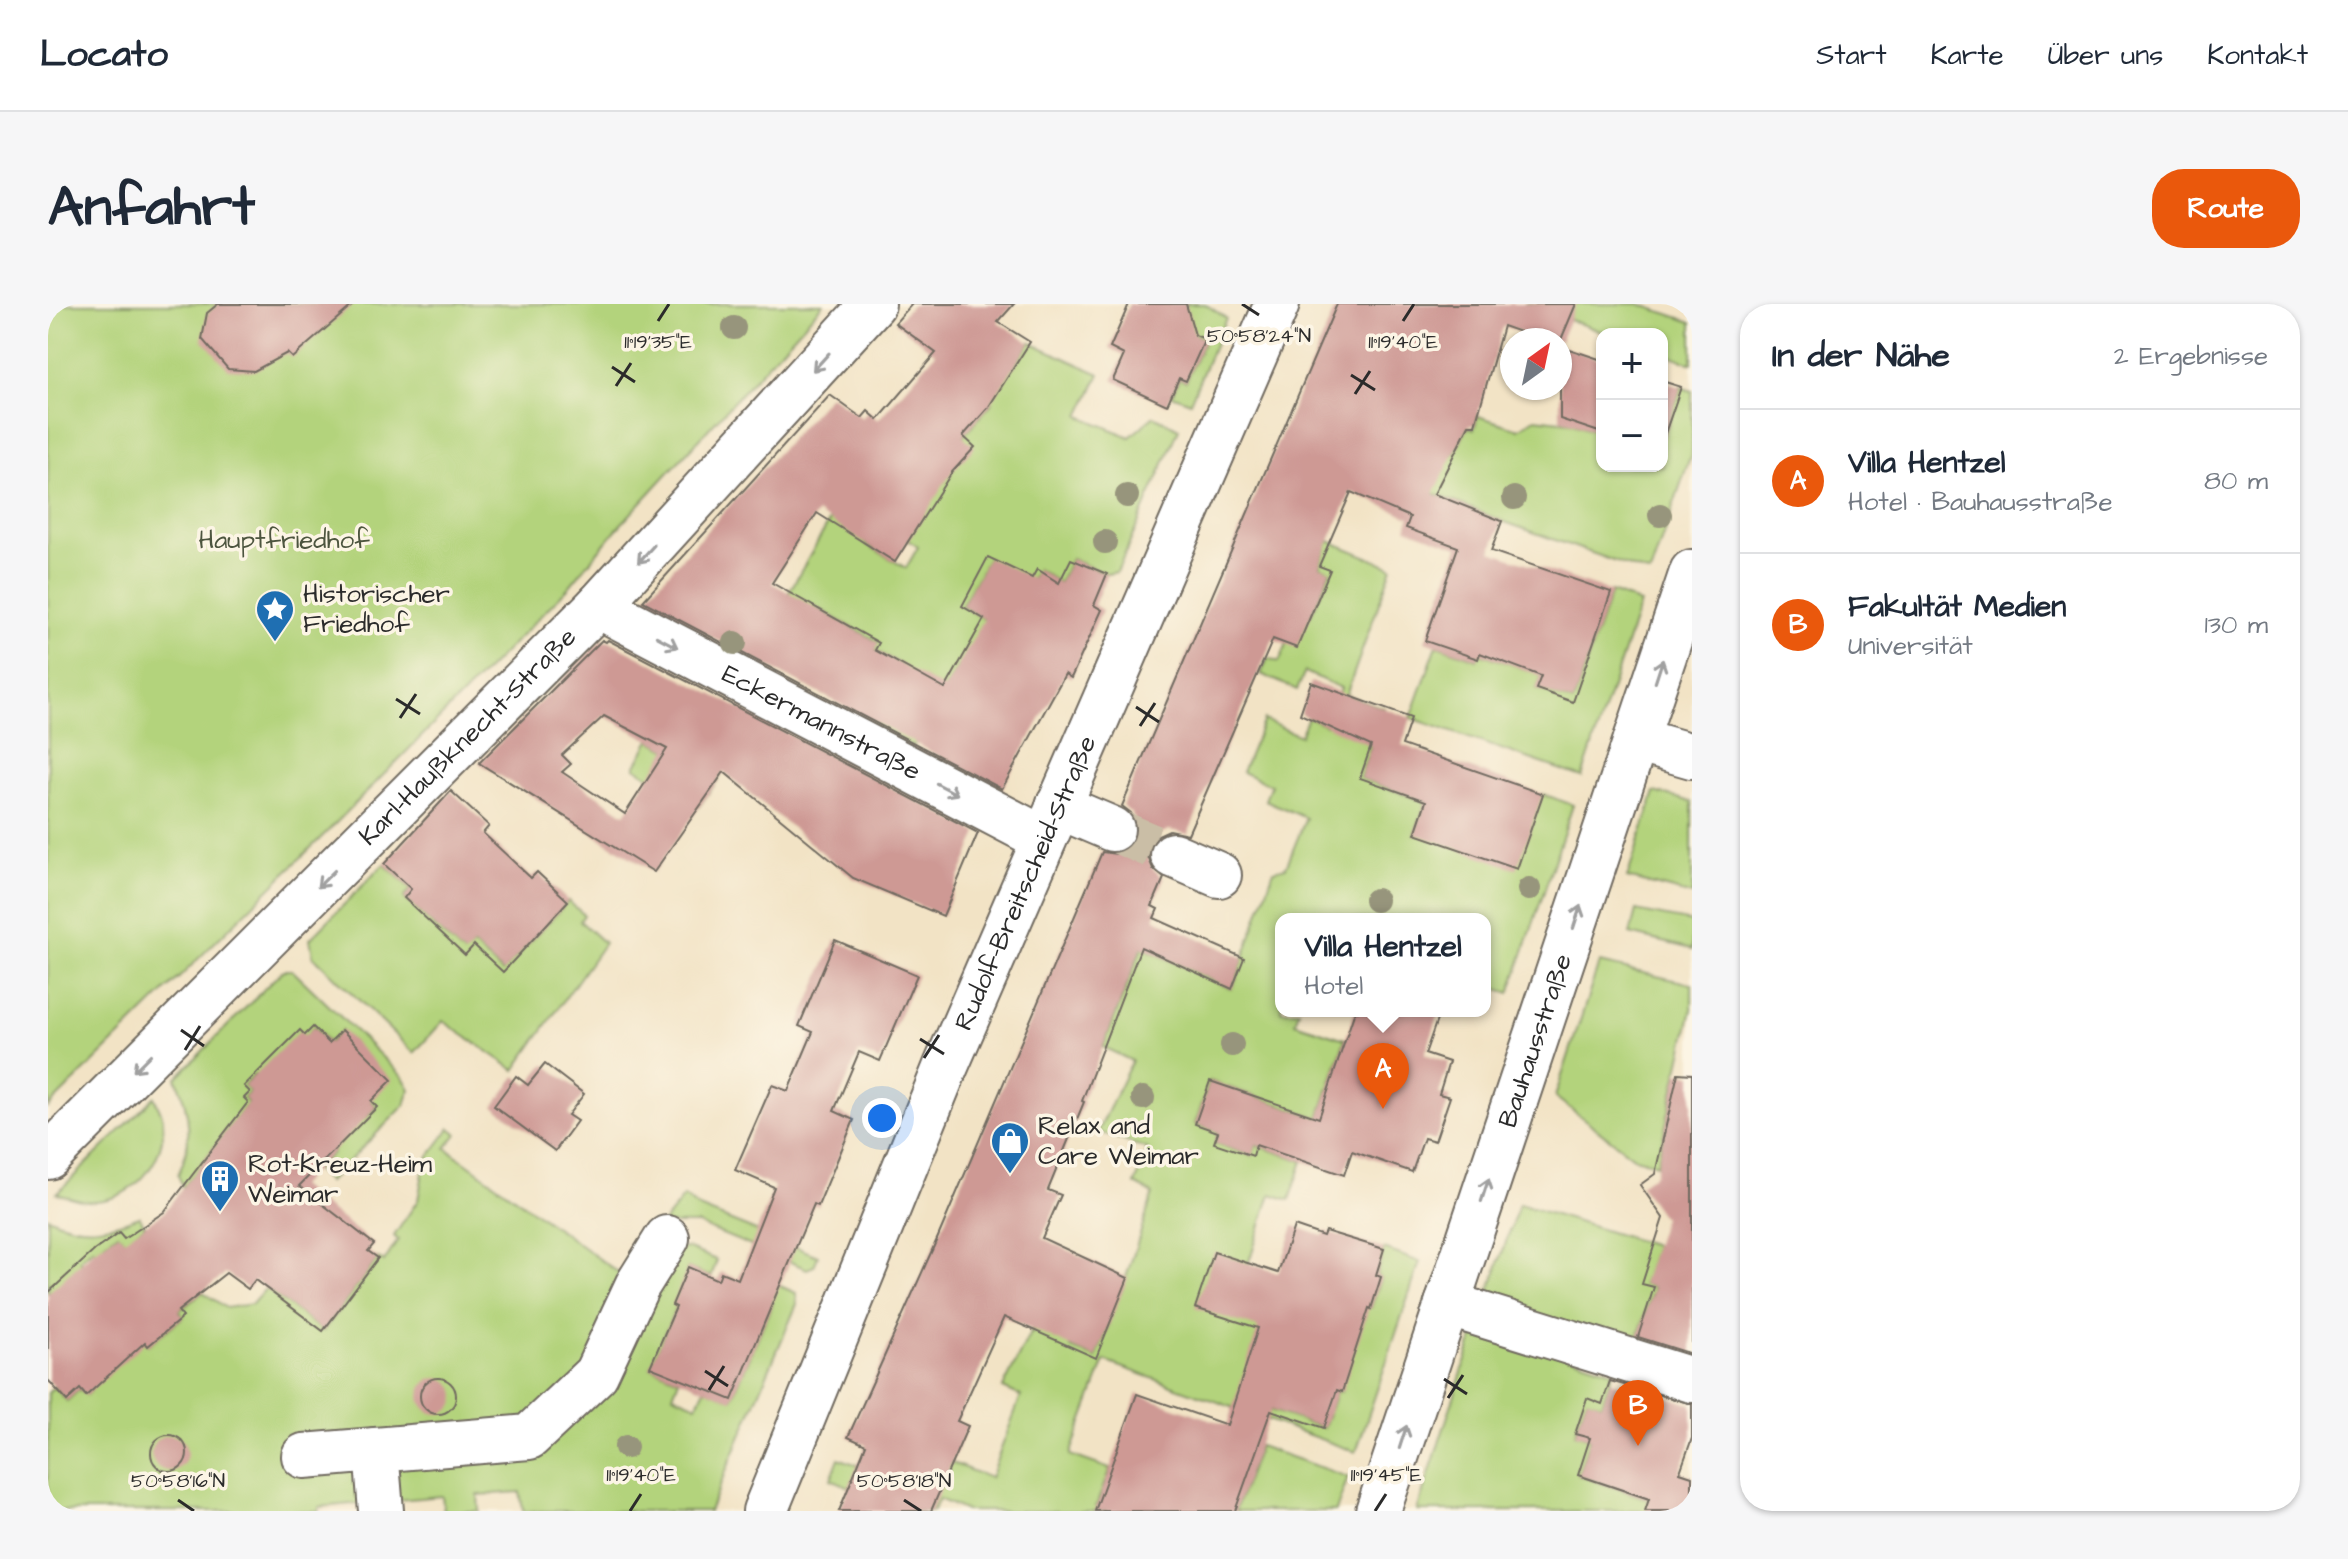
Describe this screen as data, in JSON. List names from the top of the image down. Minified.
{"streets":{"street":["Eckermannstraße","Karl-Haußknecht-Straße","Rudolf-Breitscheid-Straße","Bauhausstraße"]},"crossings":[["Eckermannstraße","Karl-Haußknecht-Straße"],["Eckermannstraße","Rudolf-Breitscheid-Straße"]],"one_way":["Eckermannstraße","Karl-Haußknecht-Straße","Bauhausstraße"],"parks":["Hauptfriedhof"],"places":{"place":["Historischer Friedhof"],"shop":["Relax and Care Weimar"],"building":["Rot-Kreuz-Heim Weimar"]},"north":"top right","page":{"header":"Locato","nav":["Start","Karte","Über uns","Kontakt"],"title":"Anfahrt","buttons":"Route","heading":["In der Nähe","2 Ergebnisse"],"map_buttons":["+","−"],"list":[{"mark":"A","name":"Villa Hentzel","note":"Hotel · Bauhausstraße","value":"80 m"},{"mark":"B","name":"Fakultät Medien","note":"Universität","value":"130 m"}],"popup":["Villa Hentzel","Hotel"],"pins":["A","B"]},"coordinates":["50°58'24\"N","11°19'35\"E","11°19'40\"E","11°19'45\"E","50°58'16\"N","50°58'18\"N"]}
